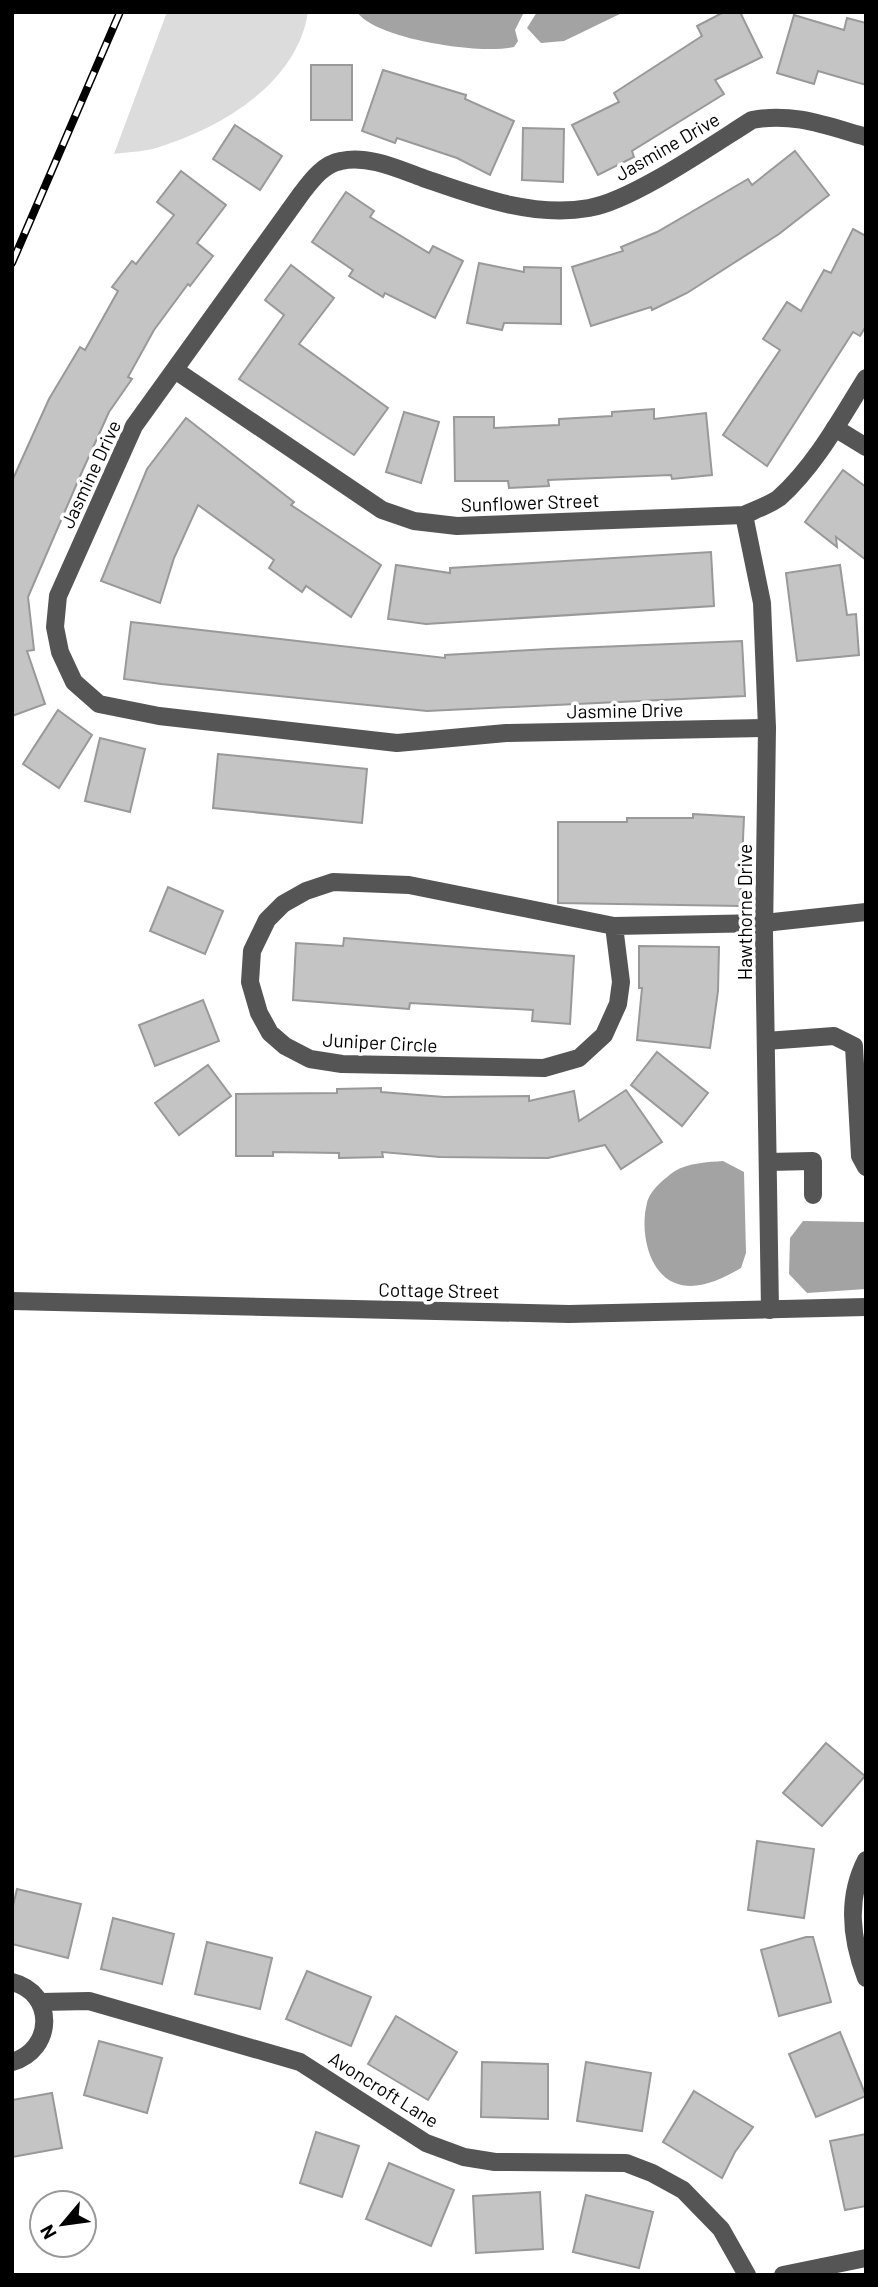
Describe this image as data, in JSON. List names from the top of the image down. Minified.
{"streets":{"street":["Jasmine Drive","Sunflower Street","Hawthorne Drive","Juniper Circle","Cottage Street","Avoncroft Lane"]},"crossings":[["Jasmine Drive","Sunflower Street"],["Jasmine Drive","Hawthorne Drive"],["Sunflower Street","Hawthorne Drive"],["Hawthorne Drive","Juniper Circle"],["Hawthorne Drive","Cottage Street"]],"north":"bottom left"}
